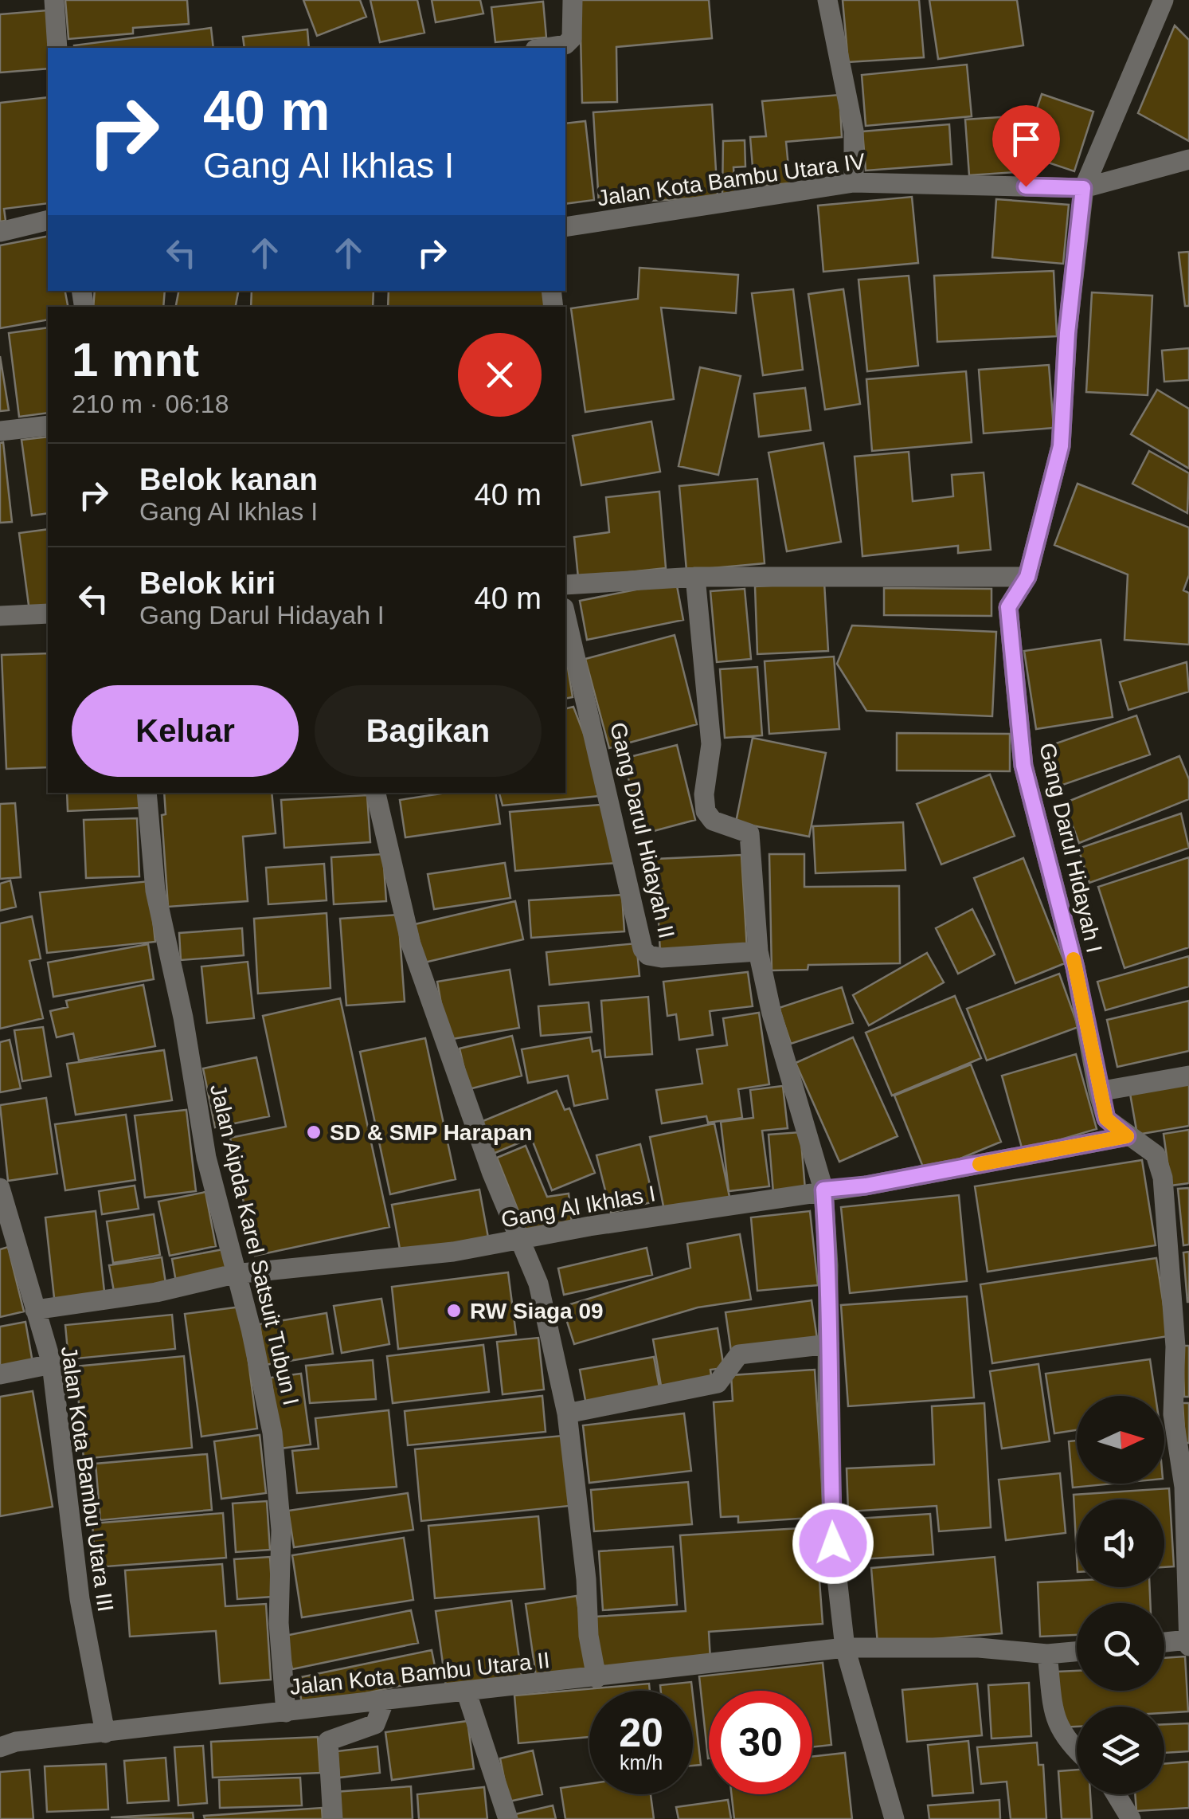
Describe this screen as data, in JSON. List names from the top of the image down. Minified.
{"streets":{"street":["Jalan Kota Bambu Utara IV","Gang Darul Hidayah II","Gang Darul Hidayah I","Gang Al Ikhlas I","Jalan Aipda Karel Satsuit Tubun I","Jalan Kota Bambu Utara III","Jalan Kota Bambu Utara II"]},"crossings":[["Jalan Kota Bambu Utara IV","Gang Darul Hidayah I"],["Gang Darul Hidayah I","Gang Al Ikhlas I"],["Gang Al Ikhlas I","Jalan Aipda Karel Satsuit Tubun I"],["Gang Al Ikhlas I","Jalan Kota Bambu Utara III"],["Jalan Aipda Karel Satsuit Tubun I","Jalan Kota Bambu Utara II"],["Jalan Kota Bambu Utara III","Jalan Kota Bambu Utara II"]],"places":["SD & SMP Harapan","RW Siaga 09"],"north":"right","page":{"turn":["40 m","Gang Al Ikhlas I"],"heading":["1 mnt","210 m · 06:18"],"list":[{"name":"Belok kanan","note":"Gang Al Ikhlas I","value":"40 m"},{"name":"Belok kiri","note":"Gang Darul Hidayah I","value":"40 m"}],"buttons":["Keluar","Bagikan"],"speed":"20 km/h","limit":"30"}}
